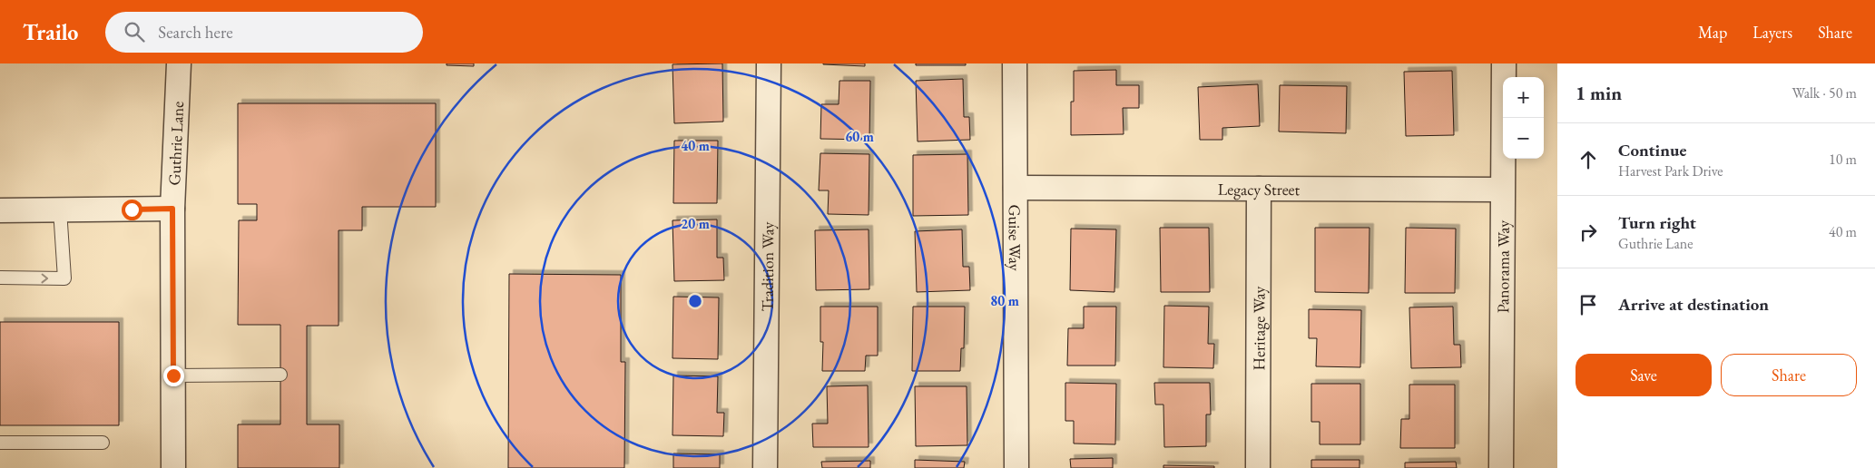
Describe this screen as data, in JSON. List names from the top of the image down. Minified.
{"streets":{"street":["Guthrie Lane","Legacy Street","Guise Way","Tradition Way","Panorama Way","Heritage Way"]},"crossings":[["Legacy Street","Guise Way"],["Legacy Street","Panorama Way"],["Legacy Street","Heritage Way"]],"page":{"header":"Trailo","search":"Search here","nav":["Map","Layers","Share"],"heading":["1 min","Walk · 50 m"],"map_buttons":["+","−"],"list":[["Continue","Harvest Park Drive","10 m"],["Turn right","Guthrie Lane","40 m"],"Arrive at destination"],"buttons":["Save","Share"]},"rings":["60 m","40 m","20 m","80 m"]}
